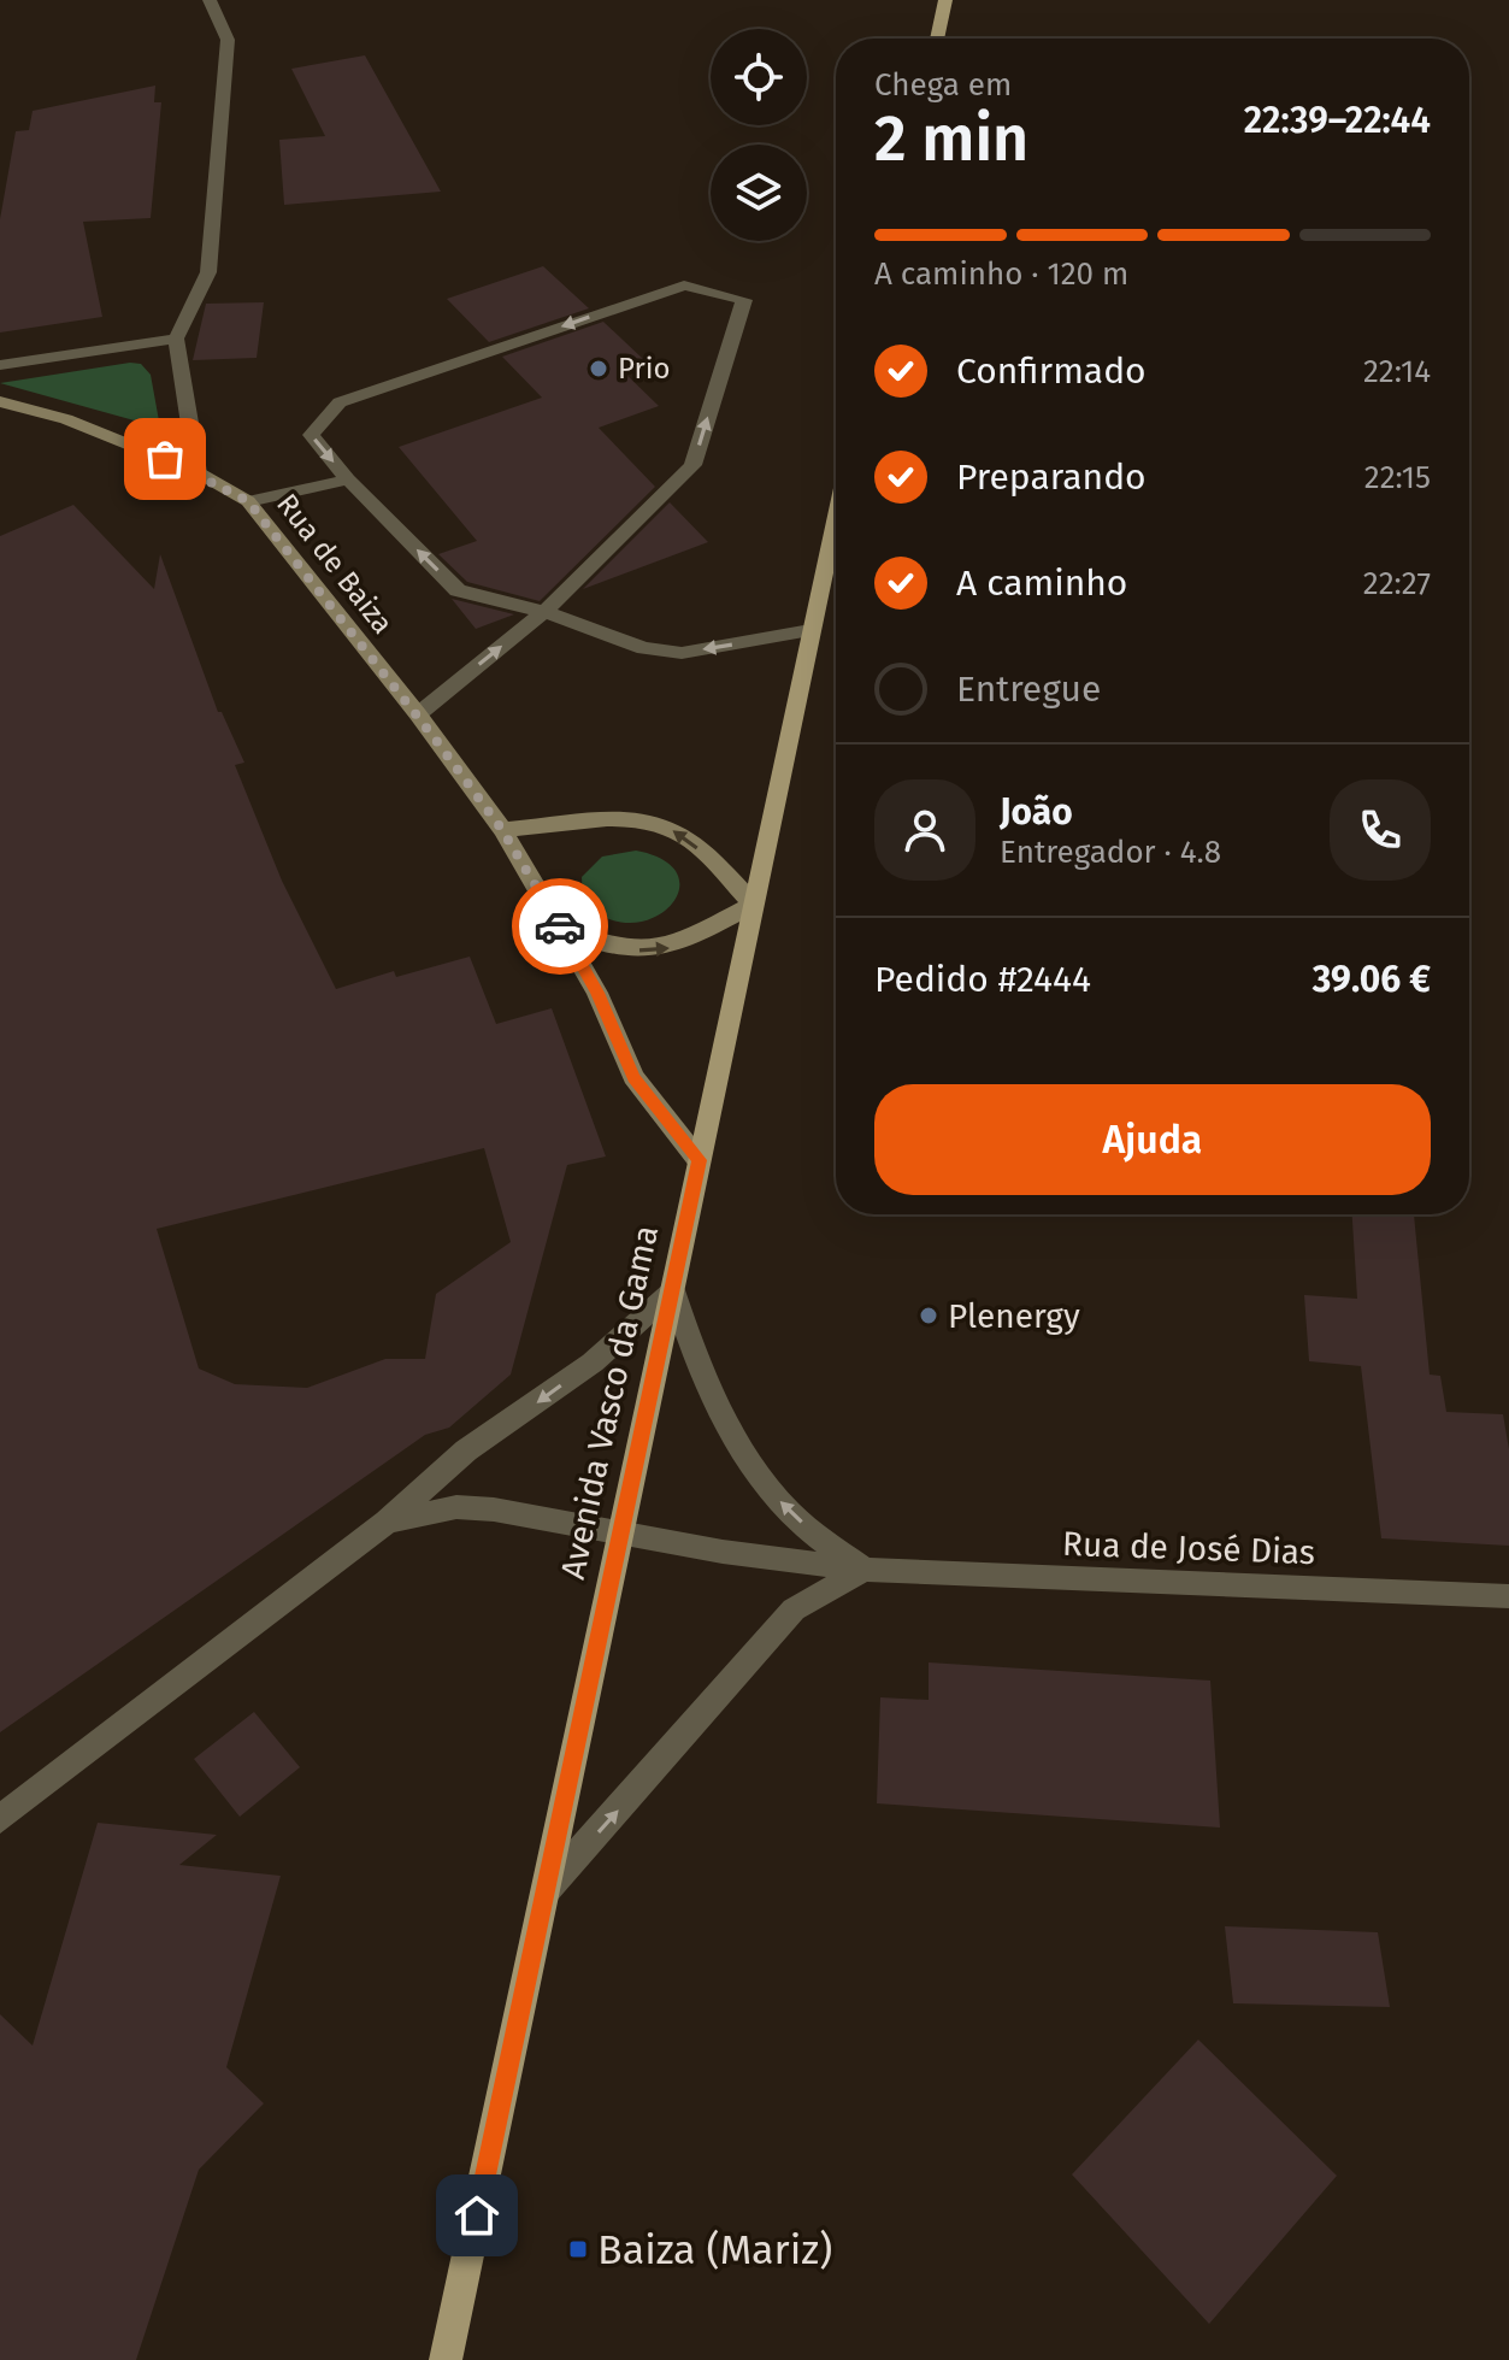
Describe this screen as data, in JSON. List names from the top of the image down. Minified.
{"streets":{"main road":["Avenida Vasco da Gama"],"street":["Rua de Baiza","Rua de José Dias"]},"crossings":[["Rua de Baiza","Avenida Vasco da Gama"],["Avenida Vasco da Gama","Rua de José Dias"]],"places":{"other":["Prio","Plenergy"],"transit":["Baiza (Mariz)"]},"page":{"heading":["2 min","Chega em","22:39–22:44"],"panel":["João","Entregador · 4.8","Pedido #2444","39.06 €"],"bar":"A caminho · 120 m","list":[["Confirmado","22:14"],["Preparando","22:15"],["A caminho","22:27"],"Entregue"],"buttons":"Ajuda"}}
